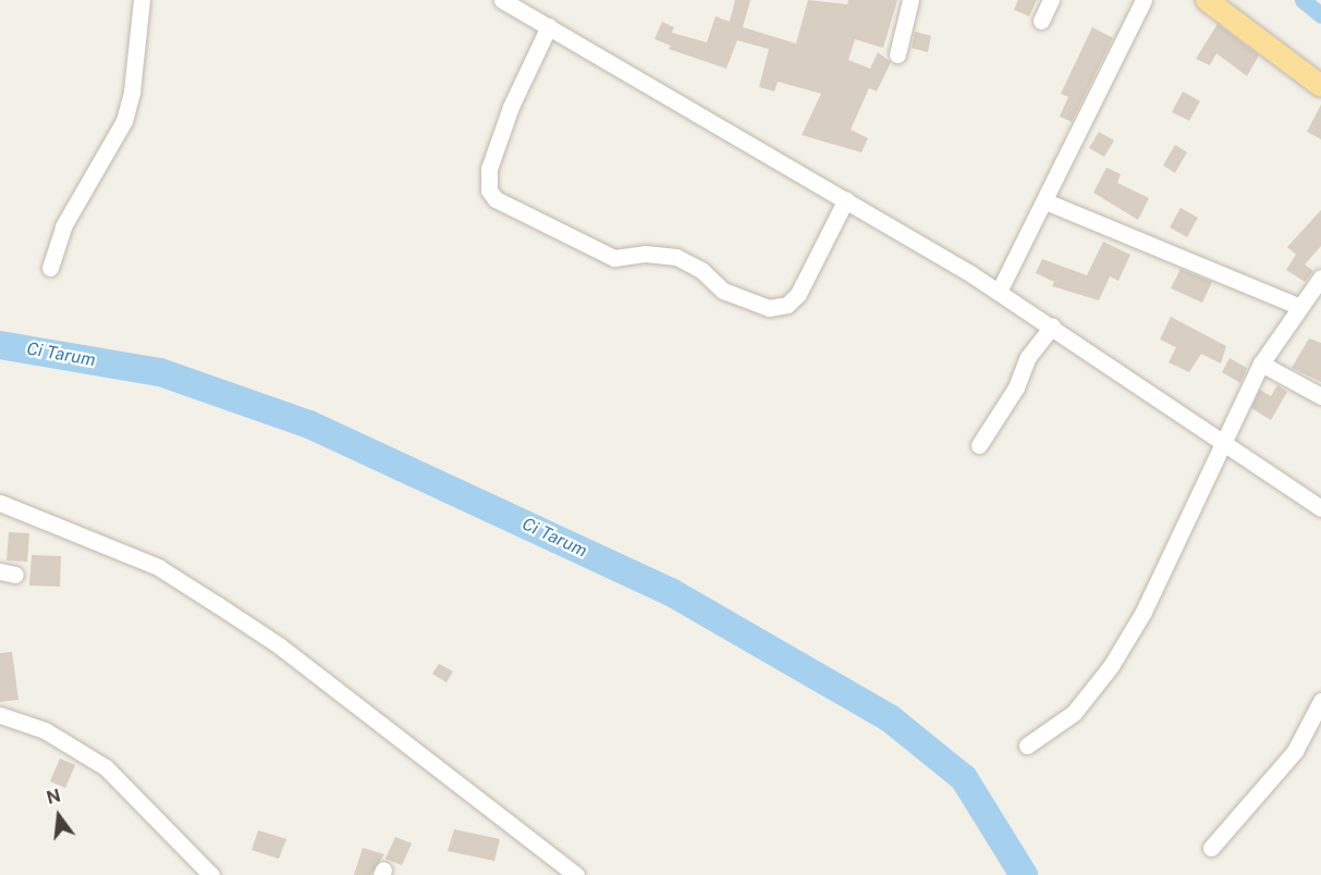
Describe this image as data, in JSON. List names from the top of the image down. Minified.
{"water":["Ci Tarum"],"north":"top"}
